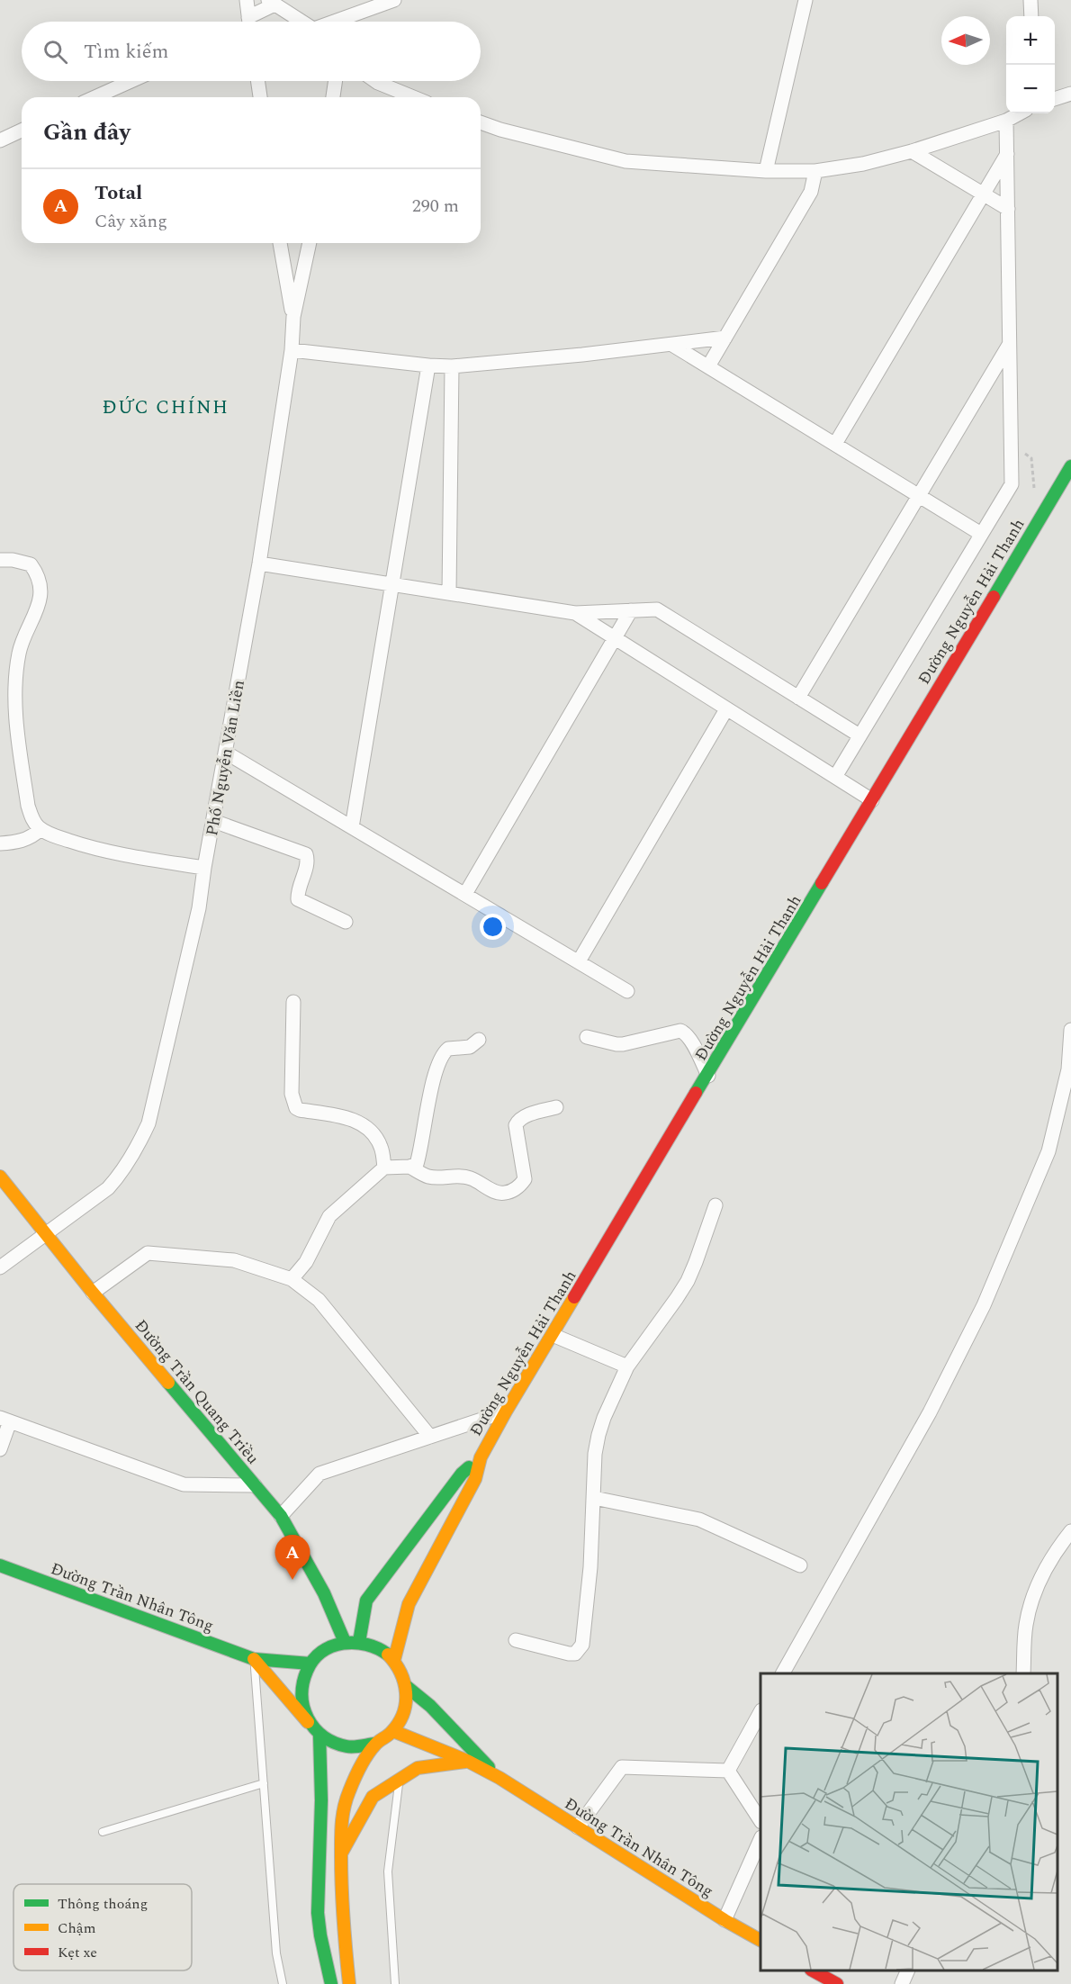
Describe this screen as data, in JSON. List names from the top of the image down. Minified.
{"streets":{"main road":["Đường Nguyễn Hải Thanh","Đường Trần Quang Triều","Đường Trần Nhân Tông"],"street":["Phố Nguyễn Văn Liền"]},"crossings":[["Đường Nguyễn Hải Thanh","Đường Trần Quang Triều"],["Đường Nguyễn Hải Thanh","Đường Trần Nhân Tông"],["Phố Nguyễn Văn Liền","Đường Trần Quang Triều"],["Đường Trần Quang Triều","Đường Trần Nhân Tông"]],"districts":["ĐỨC CHÍNH"],"legend":["Thông thoáng","Chậm","Kẹt xe"],"north":"left","page":{"map_buttons":["+","−"],"search":"Tìm kiếm","heading":"Gần đây","list":[{"mark":"A","name":"Total","note":"Cây xăng","value":"290 m"}],"pins":"A"}}
